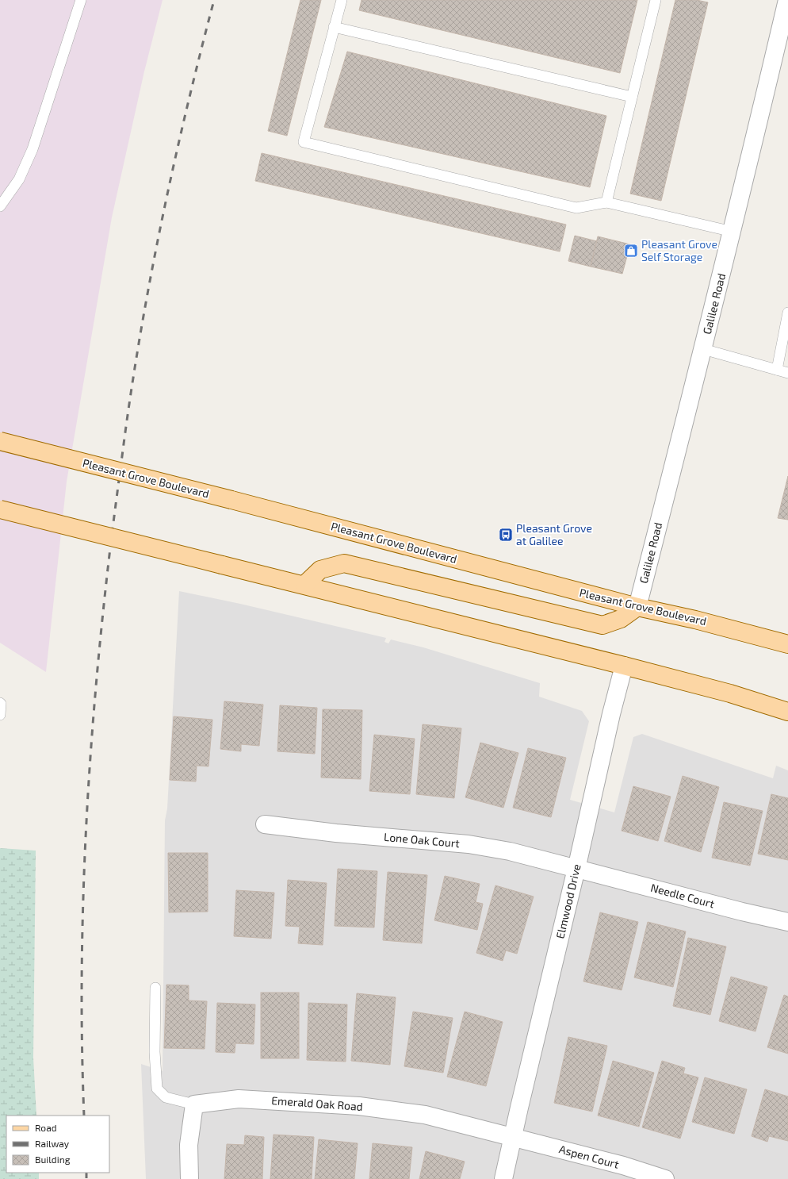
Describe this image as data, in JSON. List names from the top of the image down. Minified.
{"streets":{"main road":["Pleasant Grove Boulevard"],"street":["Galilee Road","Lone Oak Court","Needle Court","Elmwood Drive","Emerald Oak Road","Aspen Court"]},"crossings":[["Galilee Road","Pleasant Grove Boulevard"],["Lone Oak Court","Needle Court"],["Lone Oak Court","Elmwood Drive"],["Needle Court","Elmwood Drive"],["Elmwood Drive","Emerald Oak Road"],["Elmwood Drive","Aspen Court"],["Emerald Oak Road","Aspen Court"]],"places":{"shop":["Pleasant Grove Self Storage"],"bus stop":["Pleasant Grove at Galilee"]},"legend":["Road","Railway","Building"]}
